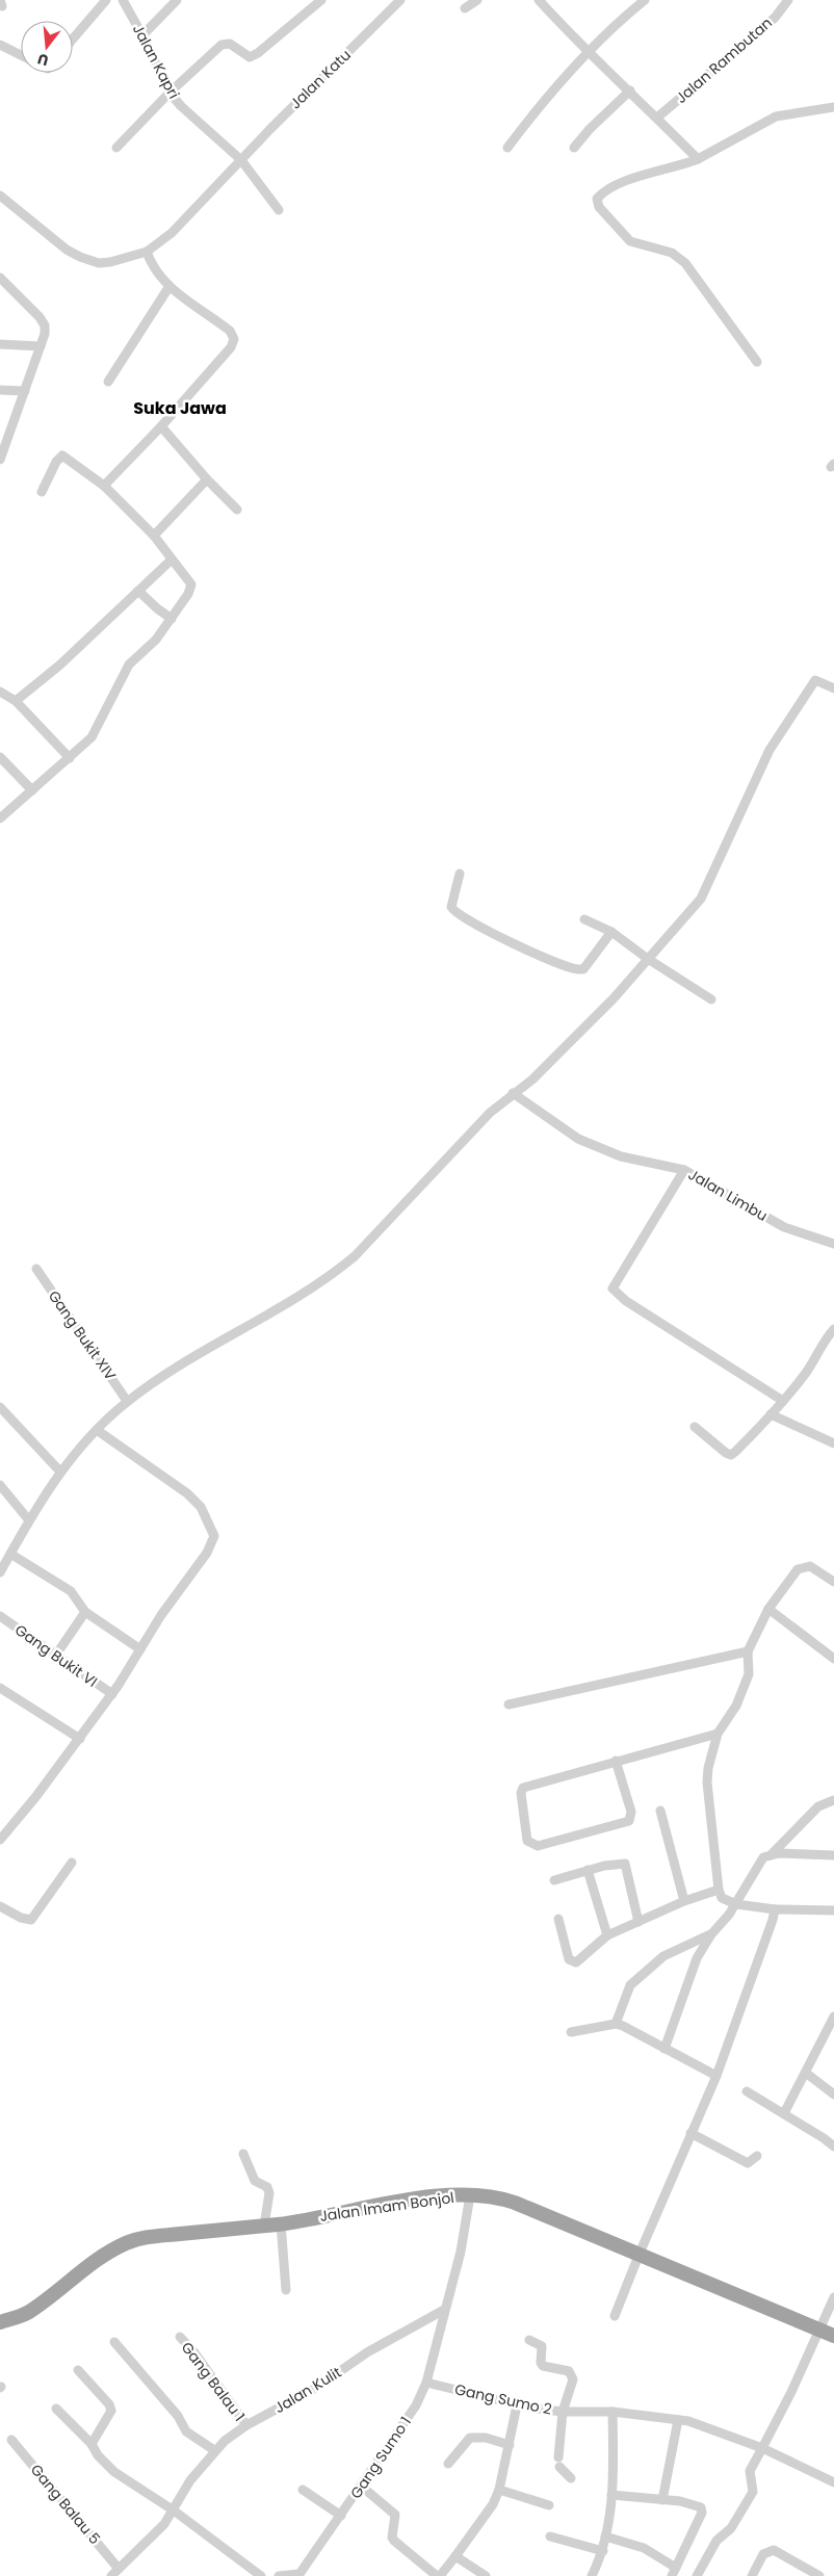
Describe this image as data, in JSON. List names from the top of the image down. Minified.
{"streets":{"highway":["Jalan Imam Bonjol"],"street":["Jalan Rambutan","Jalan Kapri","Jalan Katu","Jalan Limbu","Gang Bukit XIV","Gang Bukit VI","Gang Balau 1","Jalan Kulit","Gang Sumo 2","Gang Sumo 1","Gang Balau 5"]},"crossings":[["Jalan Kapri","Jalan Katu"],["Gang Balau 1","Jalan Kulit"],["Jalan Kulit","Gang Sumo 1"],["Jalan Kulit","Gang Balau 5"],["Gang Sumo 2","Gang Sumo 1"]],"districts":["Suka Jawa"],"north":"bottom"}
